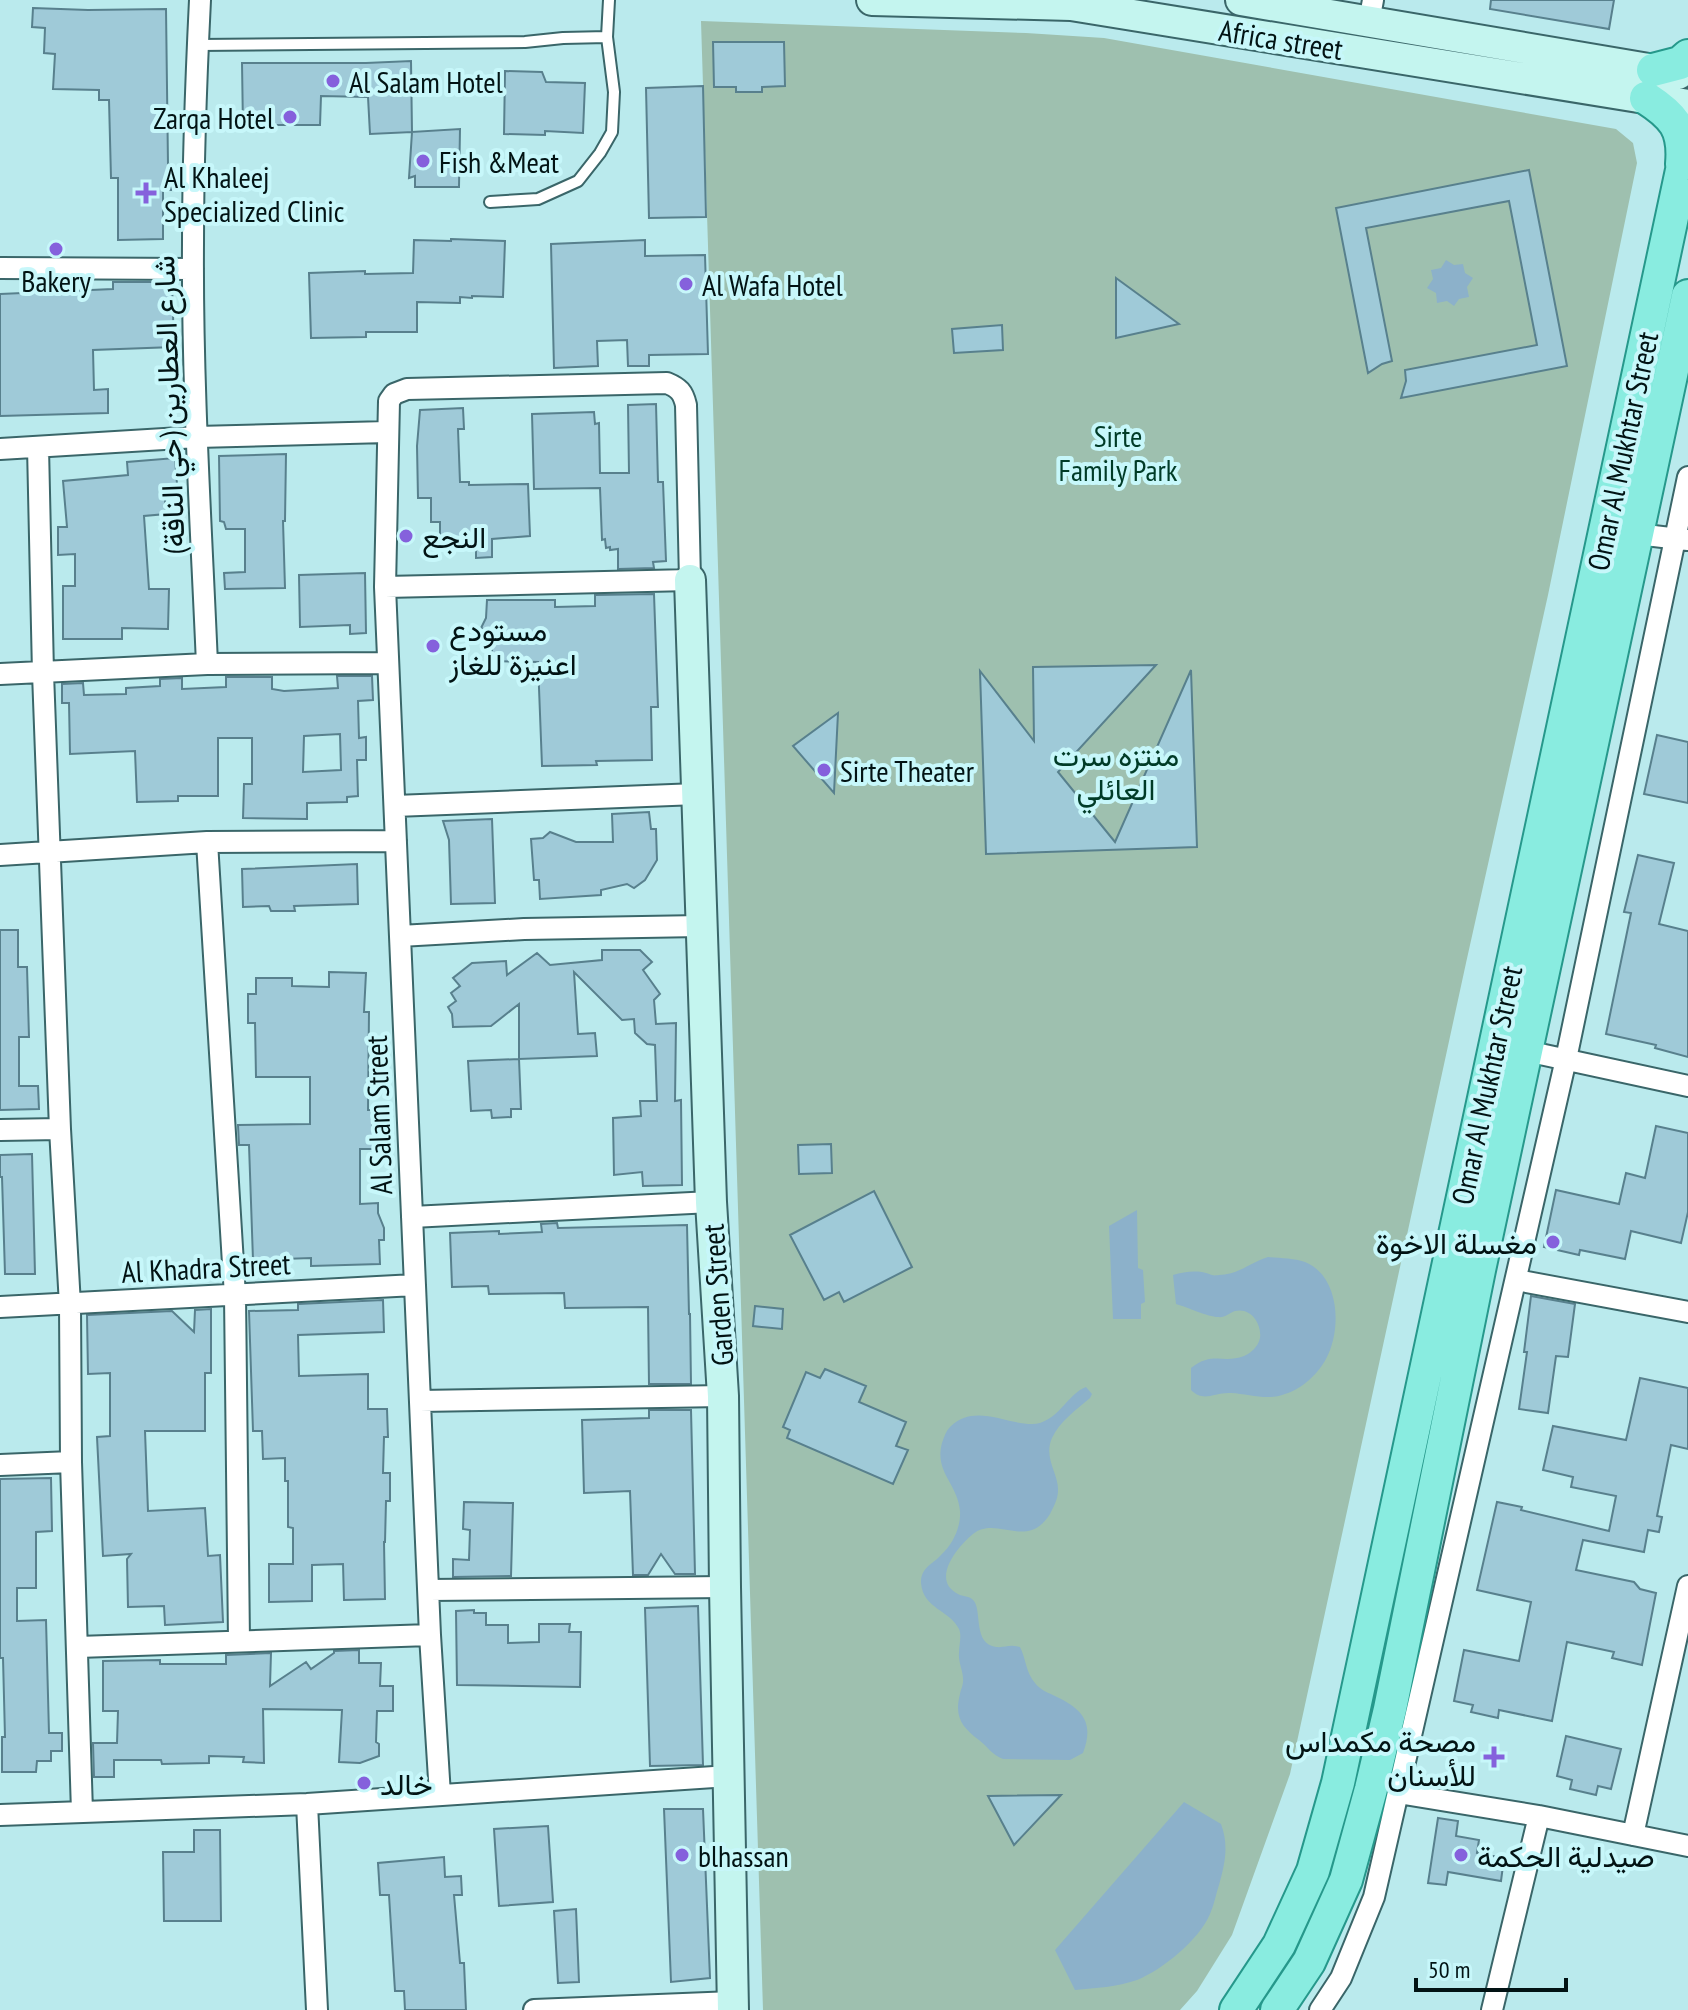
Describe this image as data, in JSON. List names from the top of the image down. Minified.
{"streets":{"main road":["Omar Al Mukhtar Street"],"street":["Africa street","شارع العطارين (حي الناقة)","Al Salam Street","Al Khadra Street","Garden Street"]},"crossings":[["Al Salam Street","Al Khadra Street"],["Al Salam Street","Garden Street"]],"parks":["Sirte Family Park","منتزه سرت العائلي"],"places":{"other":["Al Salam Hotel","Zarqa Hotel","Fish &Meat","Bakery","Al Wafa Hotel","النجع","مستودع اعنيزة للغاز","Sirte Theater","مغسلة الاخوة","خالد","blhassan","صيدلية الحكمة"],"health":["Al Khaleej Specialized Clinic","مصحة مكمداس للأسنان"]},"scale_bar":"50 m"}
